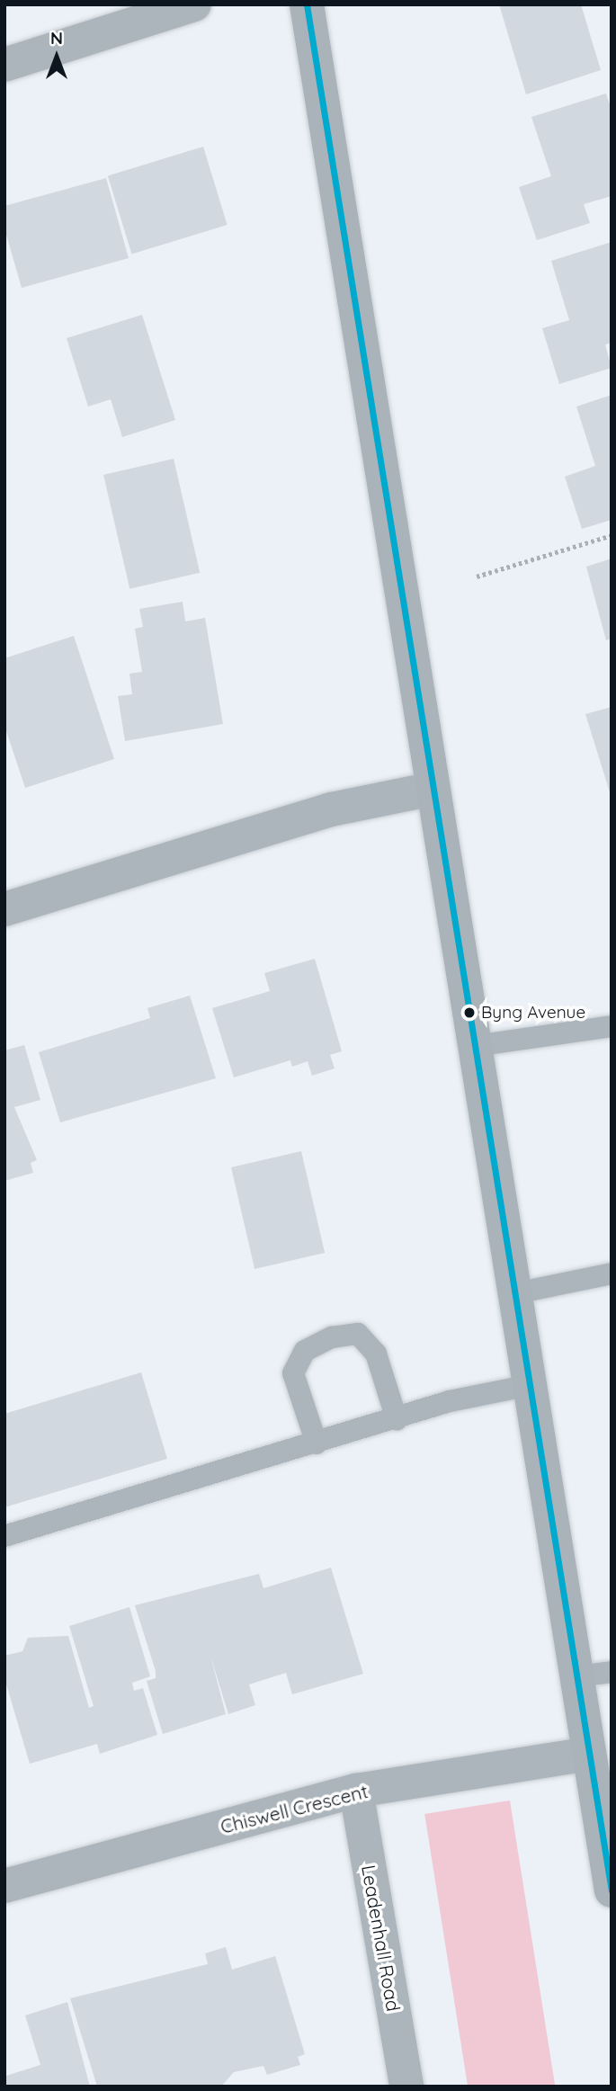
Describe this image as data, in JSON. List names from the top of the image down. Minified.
{"streets":{"street":["Chiswell Crescent","Leadenhall Road"]},"crossings":[["Chiswell Crescent","Leadenhall Road"]],"places":["Byng Avenue"],"north":"top"}
